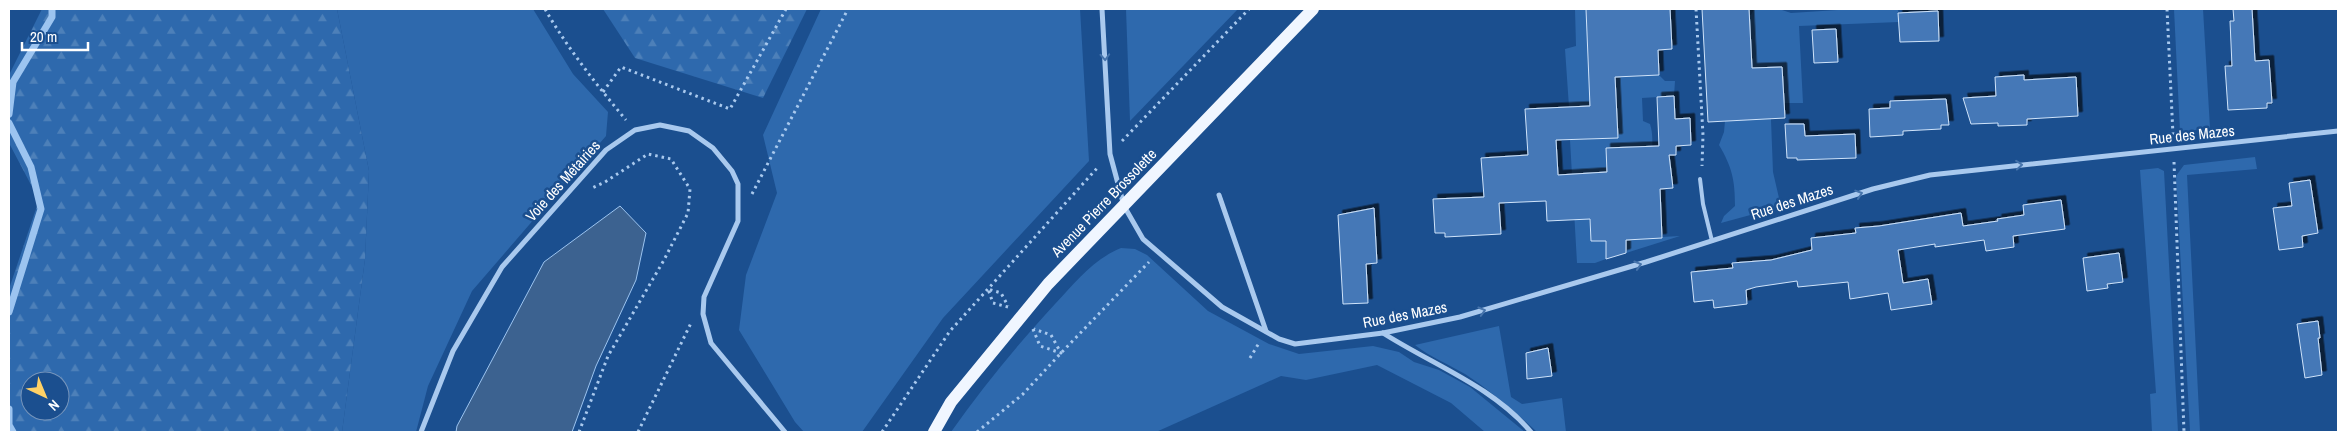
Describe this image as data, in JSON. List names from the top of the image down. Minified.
{"streets":{"main road":["Avenue Pierre Brossolette"],"street":["Rue des Mazes","Voie des Métairies"]},"crossings":[["Rue des Mazes","Avenue Pierre Brossolette"]],"one_way":["Rue des Mazes"],"scale_bar":"20 m","north":"bottom right"}
